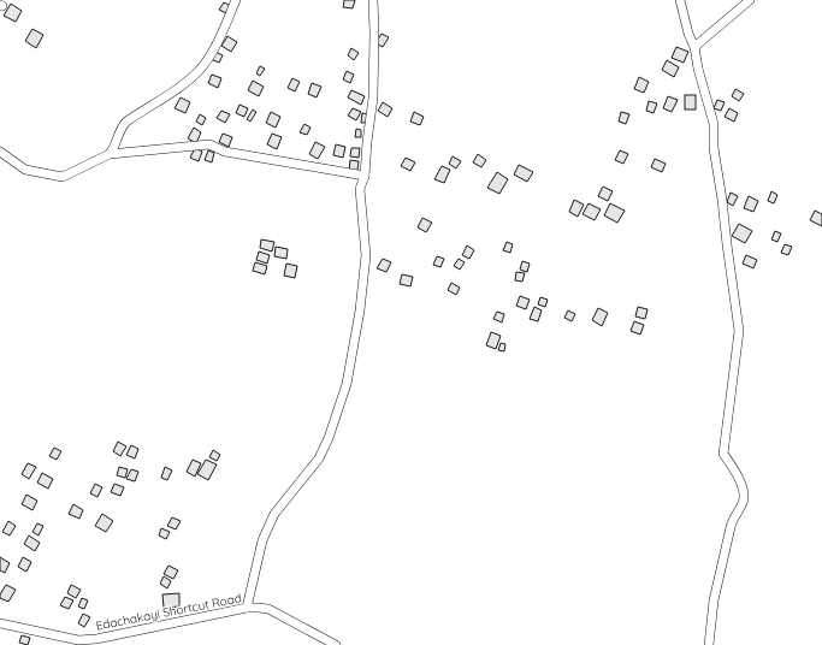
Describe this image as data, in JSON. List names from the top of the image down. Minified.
{"streets":{"street":["Edachakayi Shortcut Road"]}}
